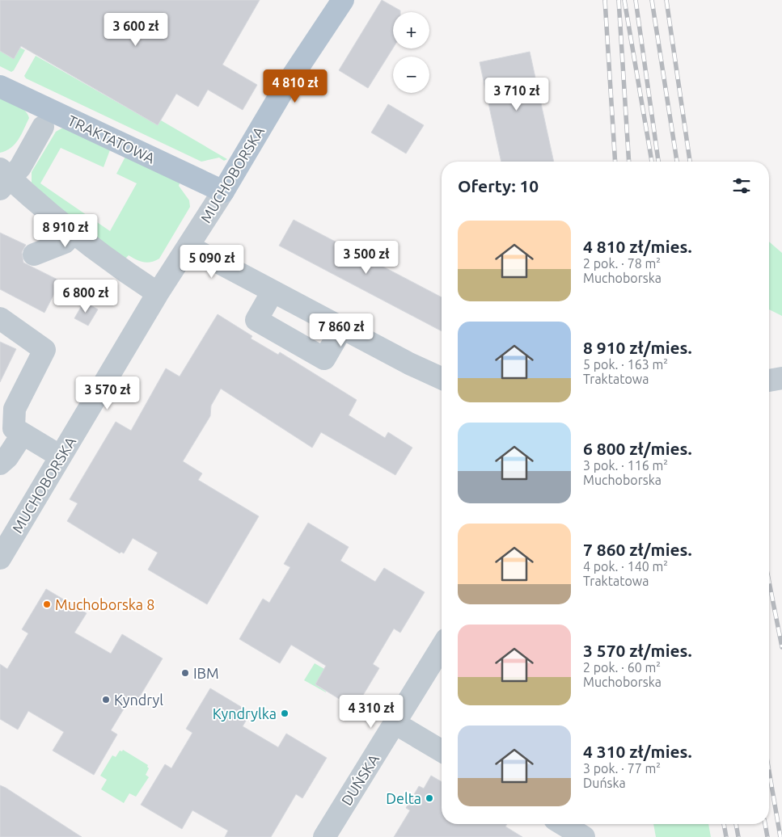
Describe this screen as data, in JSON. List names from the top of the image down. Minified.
{"streets":{"main road":["TRAKTATOWA","MUCHOBORSKA"],"street":["DUŃSKA"]},"crossings":[["TRAKTATOWA","MUCHOBORSKA"]],"places":["Muchoborska 8","IBM","Kyndryl","Kyndrylka","Delta"],"page":{"map_buttons":["+","−"],"price":["3 600 zł","4 810 zł","3 710 zł","8 910 zł","3 500 zł","5 090 zł","6 800 zł","7 860 zł","3 570 zł","4 310 zł"],"heading":"Oferty: 10","list":[{"name":"4 810 zł/mies.","note":"2 pok. · 78 m² · Muchoborska"},{"name":"8 910 zł/mies.","note":"5 pok. · 163 m² · Traktatowa"},{"name":"6 800 zł/mies.","note":"3 pok. · 116 m² · Muchoborska"},{"name":"7 860 zł/mies.","note":"4 pok. · 140 m² · Traktatowa"},{"name":"3 570 zł/mies.","note":"2 pok. · 60 m² · Muchoborska"},{"name":"4 310 zł/mies.","note":"3 pok. · 77 m² · Duńska"}]}}
